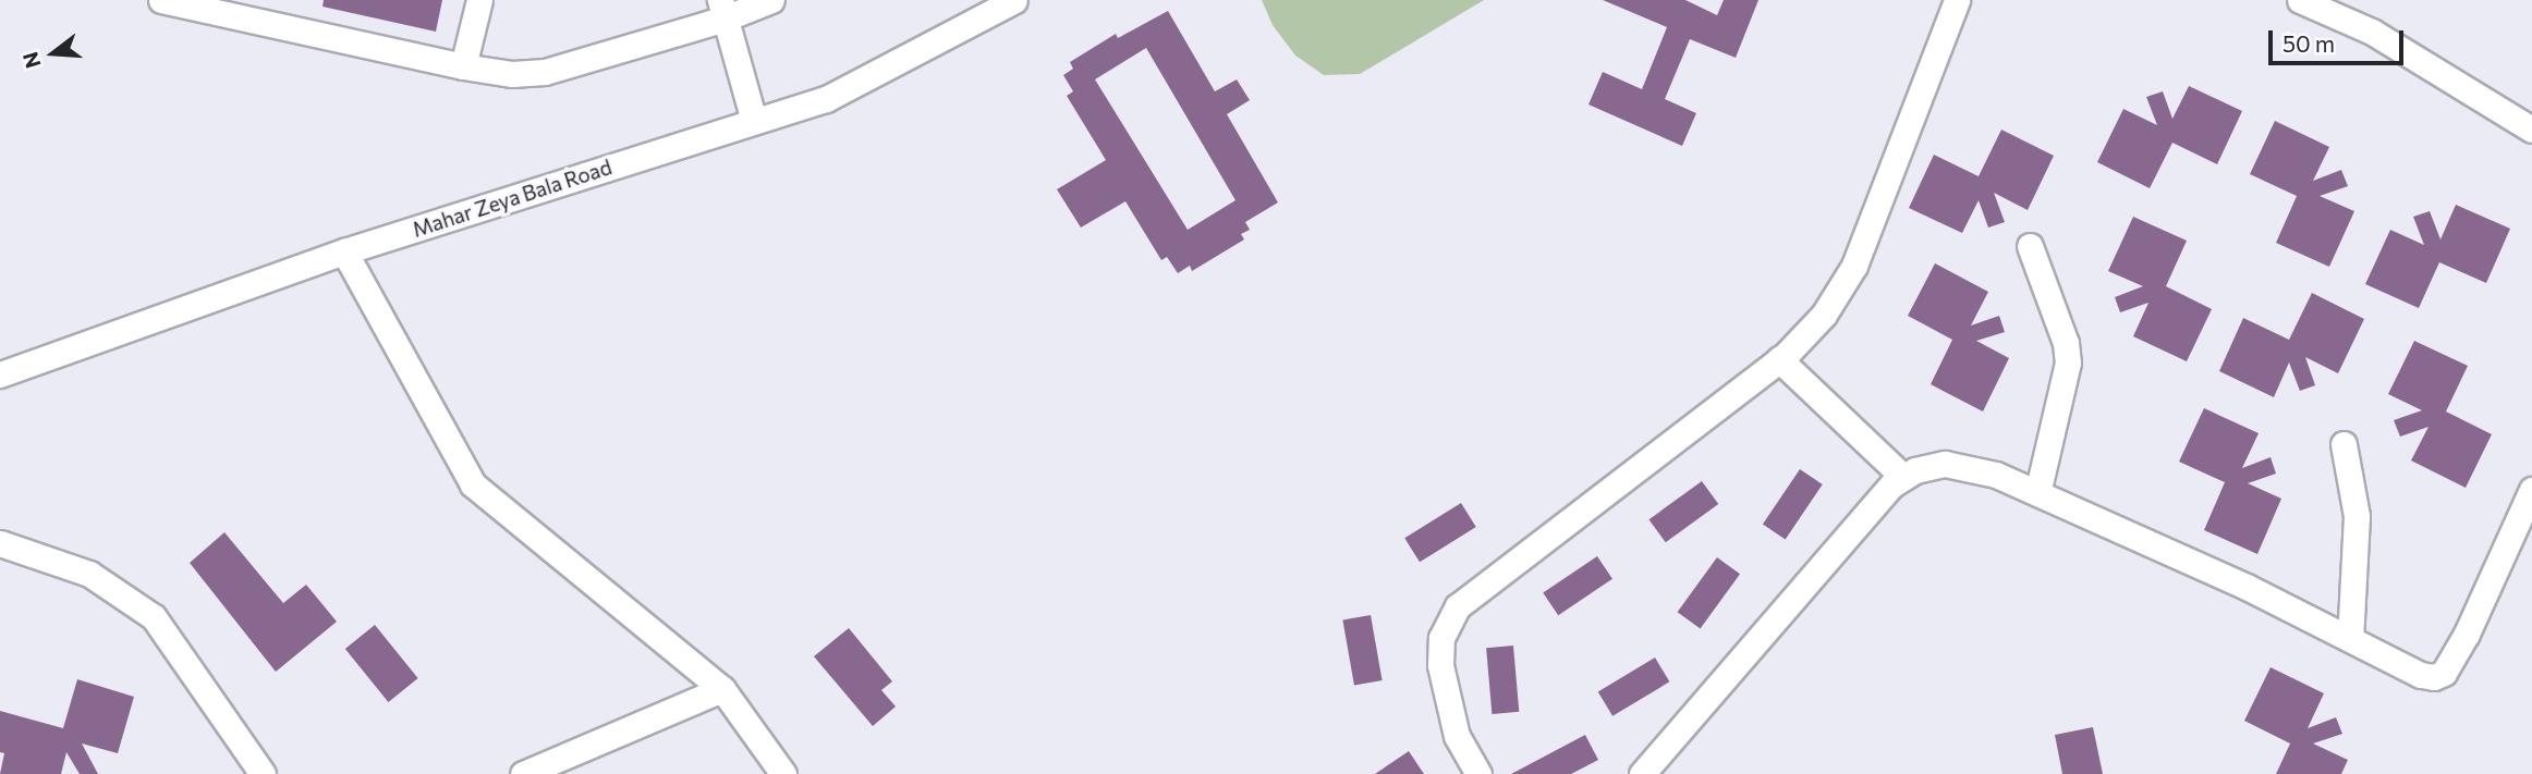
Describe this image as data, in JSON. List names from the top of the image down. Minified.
{"streets":{"street":["Mahar Zeya Bala Road"]},"scale_bar":"50 m","north":"left"}
